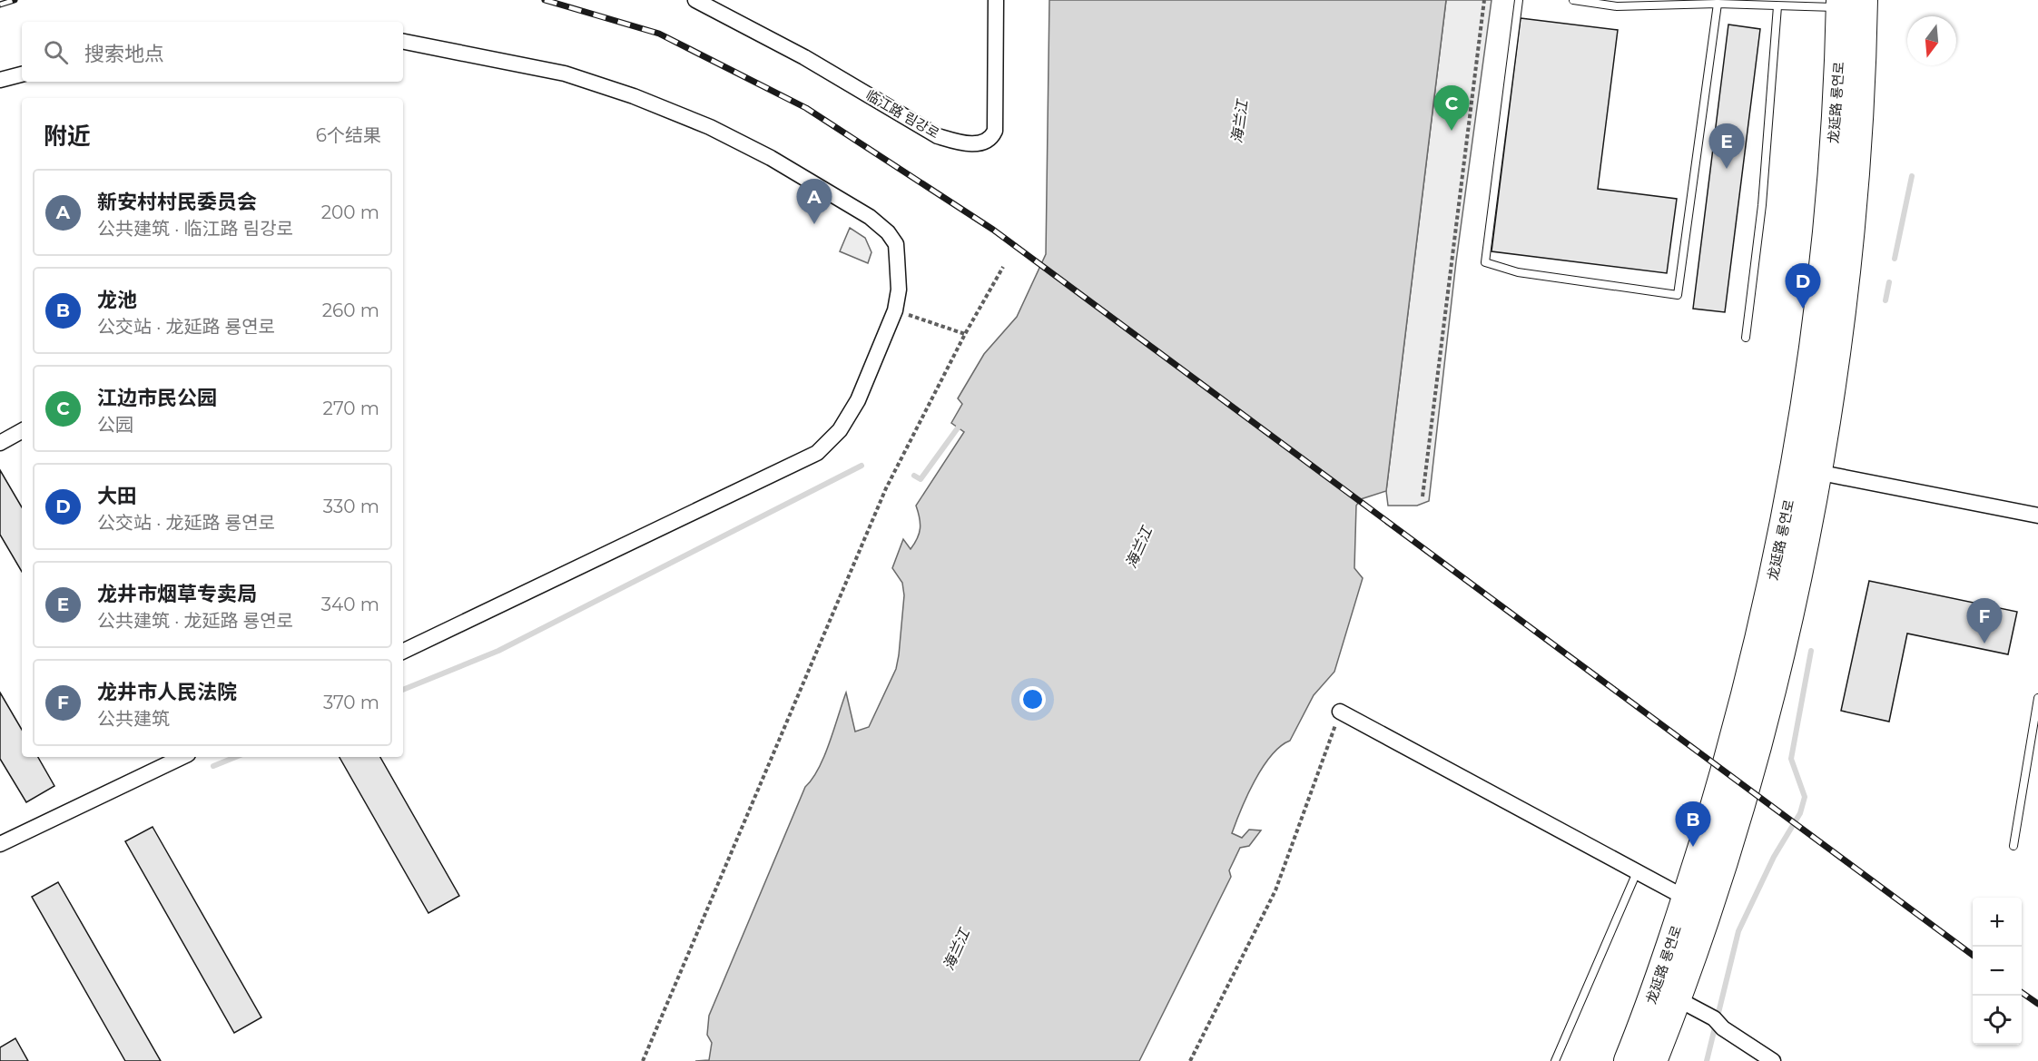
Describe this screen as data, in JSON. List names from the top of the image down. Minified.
{"streets":{"highway":["龙延路 룡연로"],"street":["临江路 림강로"]},"water":["海兰江"],"north":"bottom","page":{"search":"搜索地点","pins":["C","E","A","D","F","B"],"heading":["附近","6个结果"],"list":[{"mark":"A","name":"新安村村民委员会","note":"公共建筑 · 临江路 림강로","value":"200 m"},{"mark":"B","name":"龙池","note":"公交站 · 龙延路 룡연로","value":"260 m"},{"mark":"C","name":"江边市民公园","note":"公园","value":"270 m"},{"mark":"D","name":"大田","note":"公交站 · 龙延路 룡연로","value":"330 m"},{"mark":"E","name":"龙井市烟草专卖局","note":"公共建筑 · 龙延路 룡연로","value":"340 m"},{"mark":"F","name":"龙井市人民法院","note":"公共建筑","value":"370 m"}],"map_buttons":["+","−"]}}
